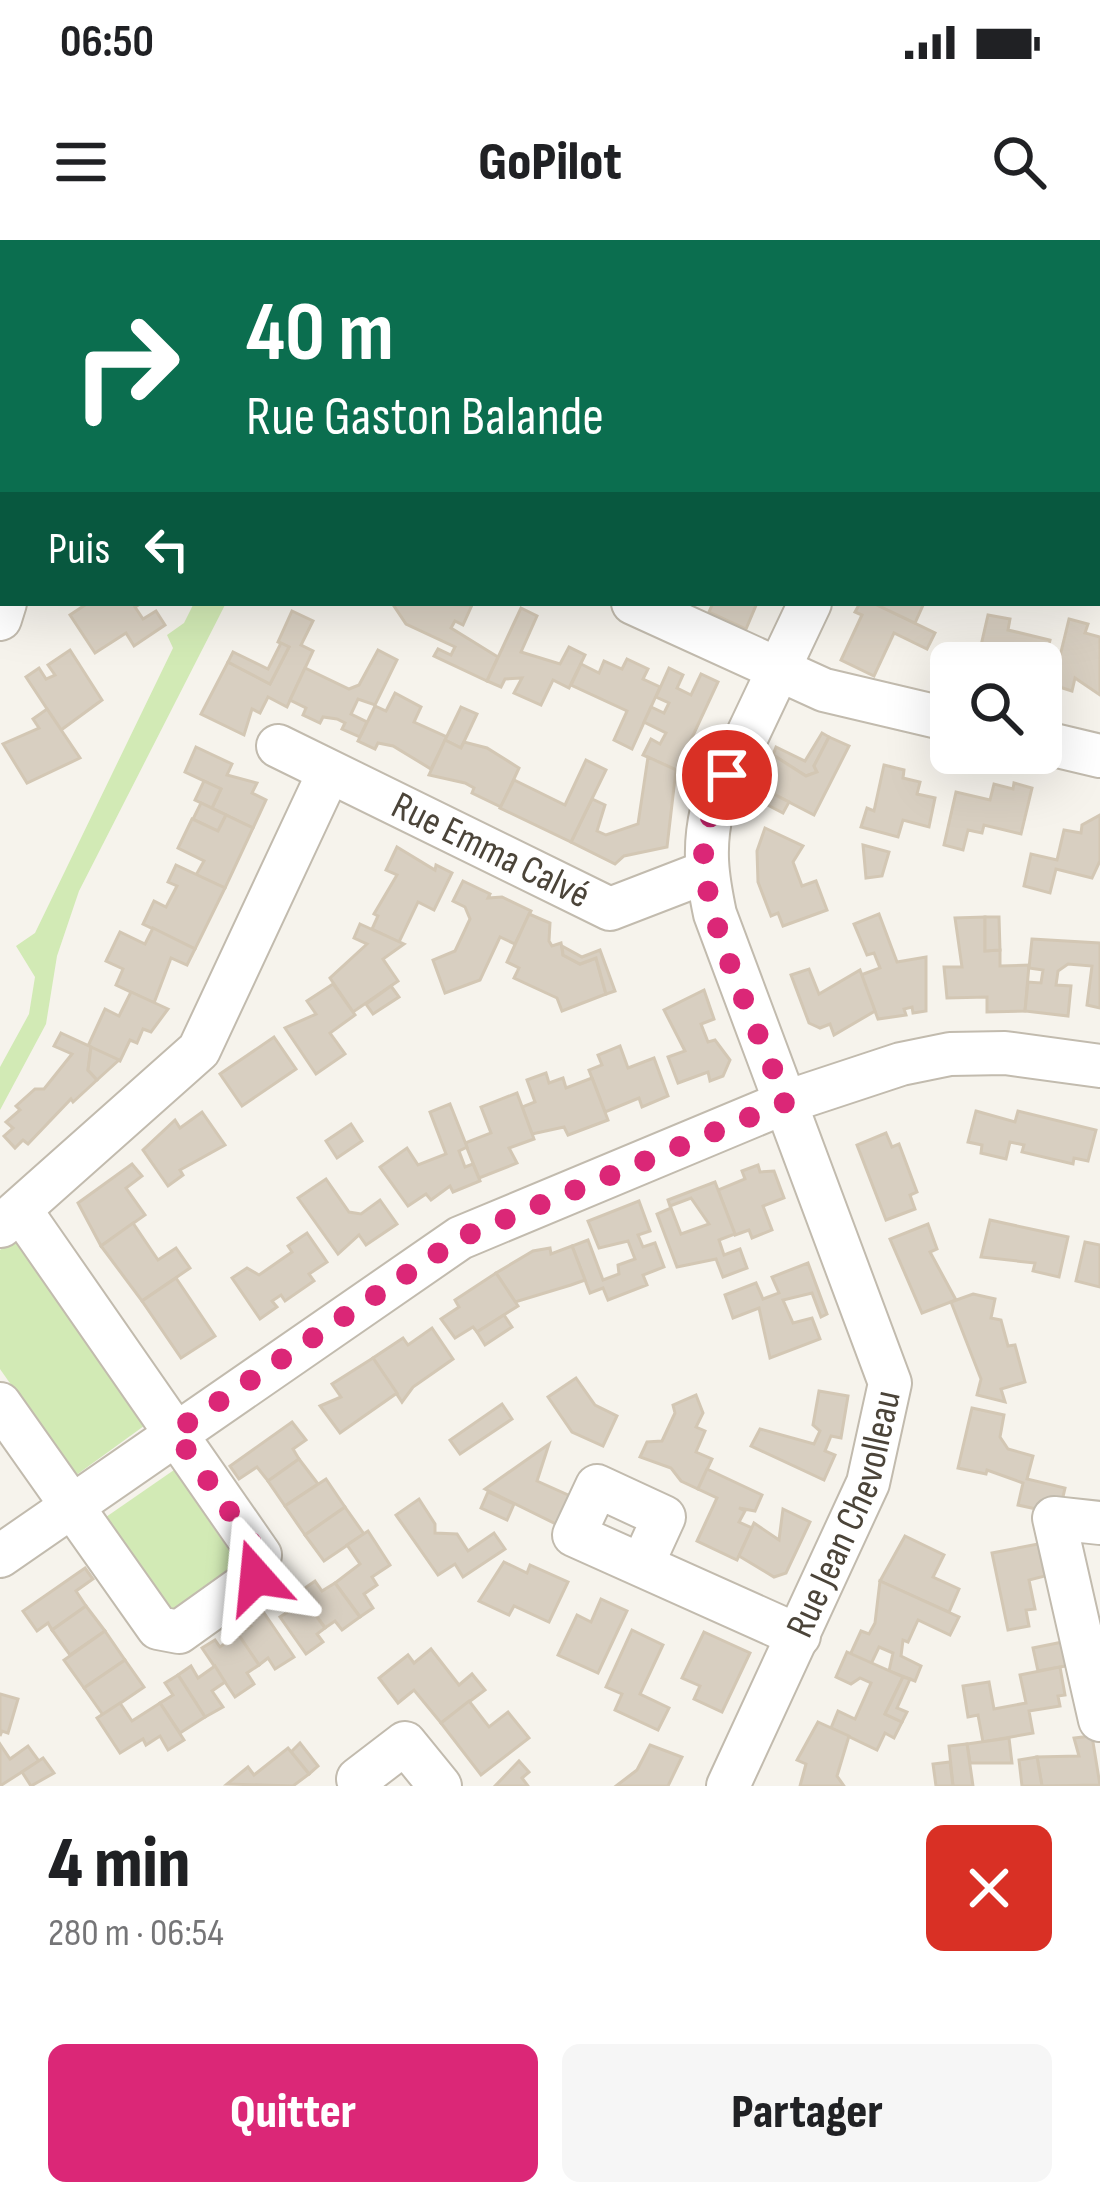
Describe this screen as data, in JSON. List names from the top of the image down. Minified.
{"streets":{"street":["Rue Emma Calvé","Rue Jean Chevolleau"]},"crossings":[["Rue Emma Calvé","Rue Jean Chevolleau"]],"page":{"status":"06:50","header":"GoPilot","turn":["40 m","Rue Gaston Balande"],"then":"Puis","heading":["4 min","280 m · 06:54"],"buttons":["Quitter","Partager"]}}
